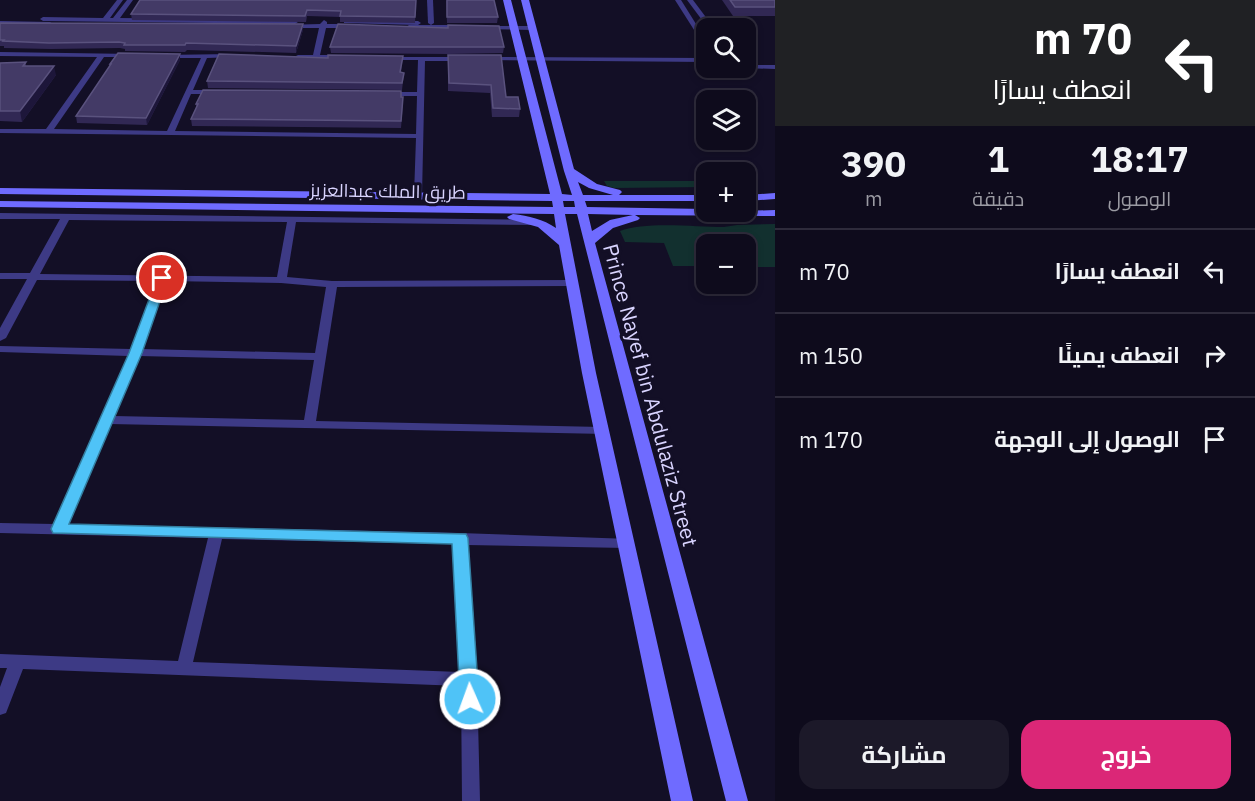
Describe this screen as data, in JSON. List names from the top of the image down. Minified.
{"streets":{"main road":["طريق الملك عبدالعزيز","Prince Nayef bin Abdulaziz Street"]},"crossings":[["طريق الملك عبدالعزيز","Prince Nayef bin Abdulaziz Street"]],"page":{"turn":["70 m","انعطف يسارًا"],"map_buttons":["+","−"],"eta":["18:17","الوصول","1","دقيقة","390","m"],"list":[{"name":"انعطف يسارًا","value":"70 m"},{"name":"انعطف يمينًا","value":"150 m"},{"name":"الوصول إلى الوجهة","value":"170 m"}],"buttons":["خروج","مشاركة"]}}
